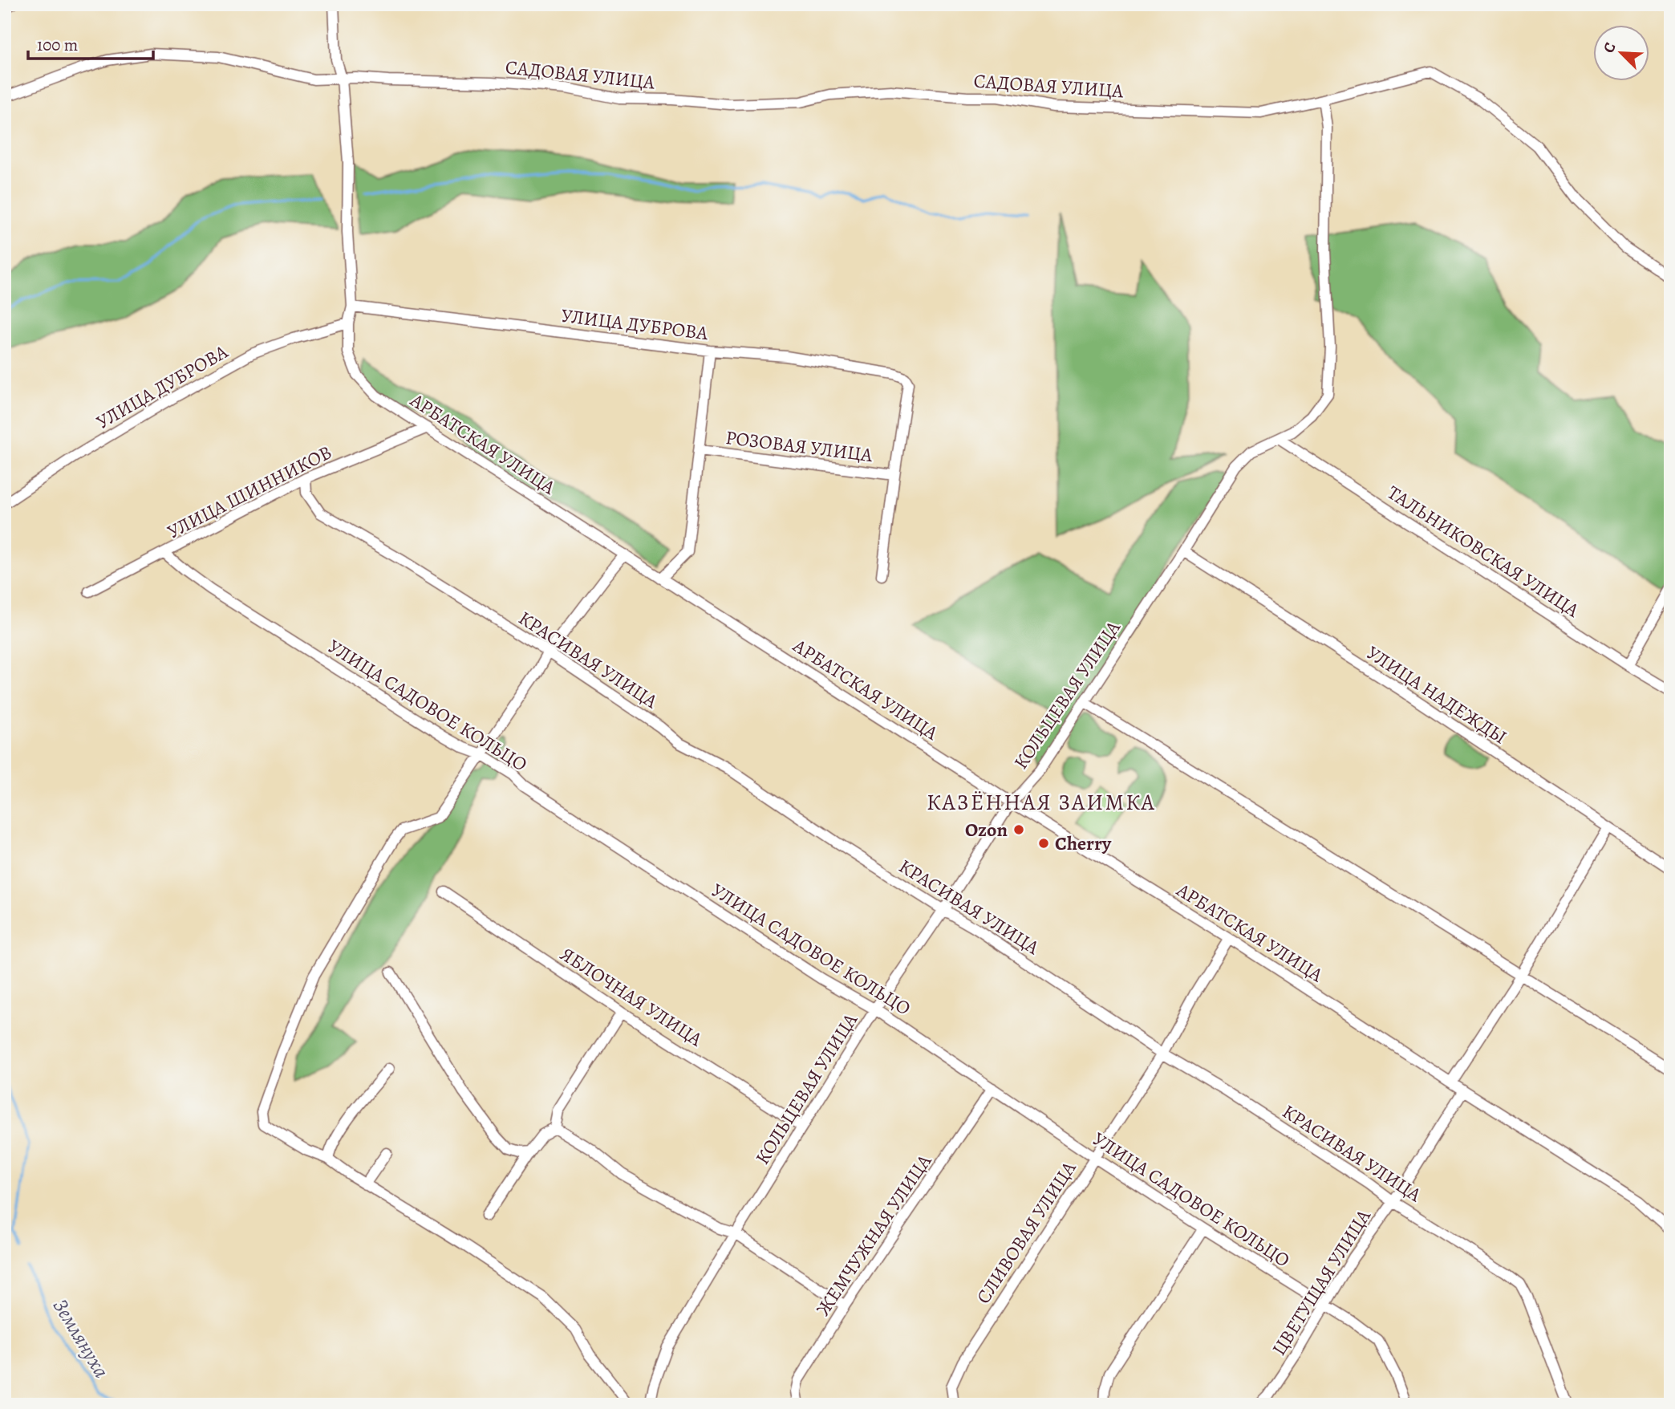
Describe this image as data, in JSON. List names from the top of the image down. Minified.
{"streets":{"street":["САДОВАЯ УЛИЦА","УЛИЦА ДУБРОВА","АРБАТСКАЯ УЛИЦА","РОЗОВАЯ УЛИЦА","УЛИЦА ШИННИКОВ","ТАЛЬНИКОВСКАЯ УЛИЦА","КРАСИВАЯ УЛИЦА","КОЛЬЦЕВАЯ УЛИЦА","УЛИЦА НАДЕЖДЫ","УЛИЦА САДОВОЕ КОЛЬЦО","ЯБЛОЧНАЯ УЛИЦА","СЛИВОВАЯ УЛИЦА","ЖЕМЧУЖНАЯ УЛИЦА","ЦВЕТУЩАЯ УЛИЦА"]},"crossings":[["САДОВАЯ УЛИЦА","АРБАТСКАЯ УЛИЦА"],["САДОВАЯ УЛИЦА","КОЛЬЦЕВАЯ УЛИЦА"],["УЛИЦА ДУБРОВА","АРБАТСКАЯ УЛИЦА"],["УЛИЦА ДУБРОВА","РОЗОВАЯ УЛИЦА"],["АРБАТСКАЯ УЛИЦА","УЛИЦА ШИННИКОВ"],["АРБАТСКАЯ УЛИЦА","КОЛЬЦЕВАЯ УЛИЦА"],["АРБАТСКАЯ УЛИЦА","СЛИВОВАЯ УЛИЦА"],["АРБАТСКАЯ УЛИЦА","ЦВЕТУЩАЯ УЛИЦА"],["УЛИЦА ШИННИКОВ","КРАСИВАЯ УЛИЦА"],["УЛИЦА ШИННИКОВ","УЛИЦА САДОВОЕ КОЛЬЦО"],["ТАЛЬНИКОВСКАЯ УЛИЦА","КОЛЬЦЕВАЯ УЛИЦА"],["КРАСИВАЯ УЛИЦА","КОЛЬЦЕВАЯ УЛИЦА"],["КРАСИВАЯ УЛИЦА","СЛИВОВАЯ УЛИЦА"],["КРАСИВАЯ УЛИЦА","ЦВЕТУЩАЯ УЛИЦА"],["КОЛЬЦЕВАЯ УЛИЦА","УЛИЦА НАДЕЖДЫ"],["КОЛЬЦЕВАЯ УЛИЦА","УЛИЦА САДОВОЕ КОЛЬЦО"],["КОЛЬЦЕВАЯ УЛИЦА","ЯБЛОЧНАЯ УЛИЦА"],["УЛИЦА САДОВОЕ КОЛЬЦО","СЛИВОВАЯ УЛИЦА"],["УЛИЦА САДОВОЕ КОЛЬЦО","ЖЕМЧУЖНАЯ УЛИЦА"],["УЛИЦА САДОВОЕ КОЛЬЦО","ЦВЕТУЩАЯ УЛИЦА"]],"districts":["КАЗЁННАЯ ЗАИМКА"],"water":["Землянуха"],"places":["Ozon","Cherry"],"scale_bar":"100 m","north":"top left"}
